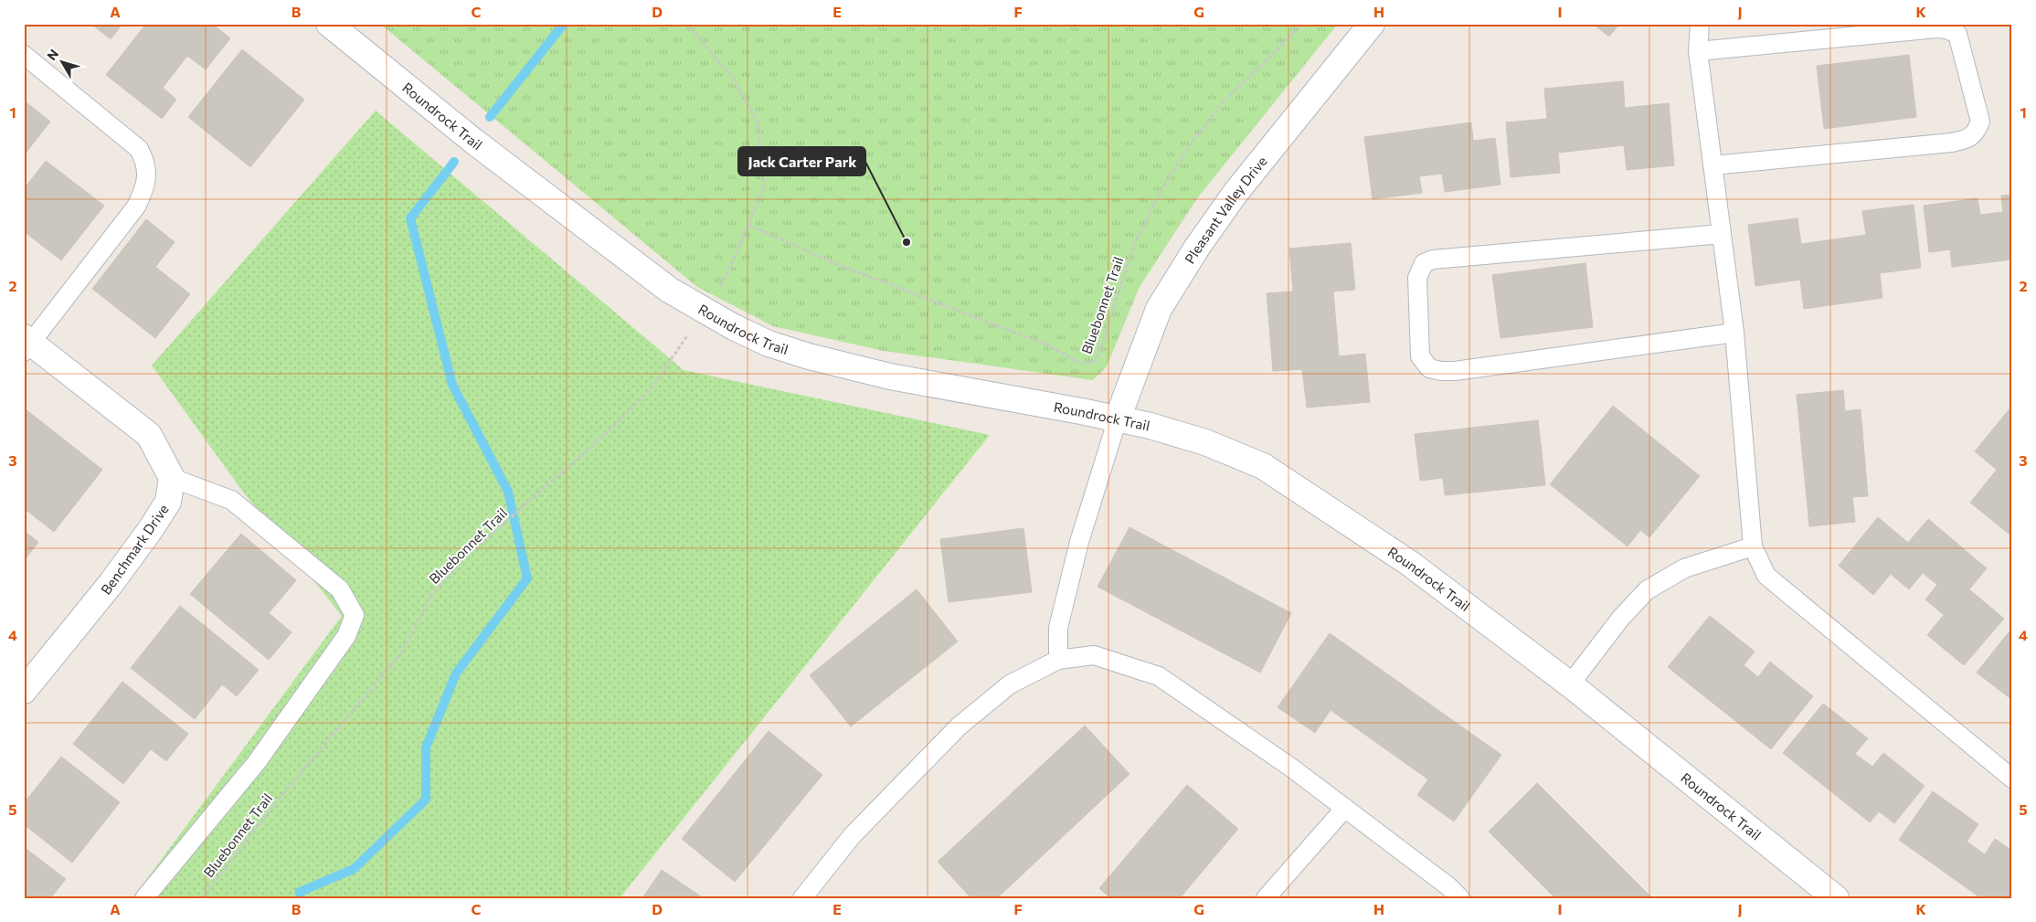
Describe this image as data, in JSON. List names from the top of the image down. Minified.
{"streets":{"street":["Roundrock Trail","Pleasant Valley Drive","Benchmark Drive"],"path":["Bluebonnet Trail"]},"crossings":[["Roundrock Trail","Pleasant Valley Drive"]],"places":["Jack Carter Park"],"north":"top left","grid":{"columns":["A","B","C","D","E","F","G","H","I","J","K"],"rows":["1","2","3","4","5"]}}
